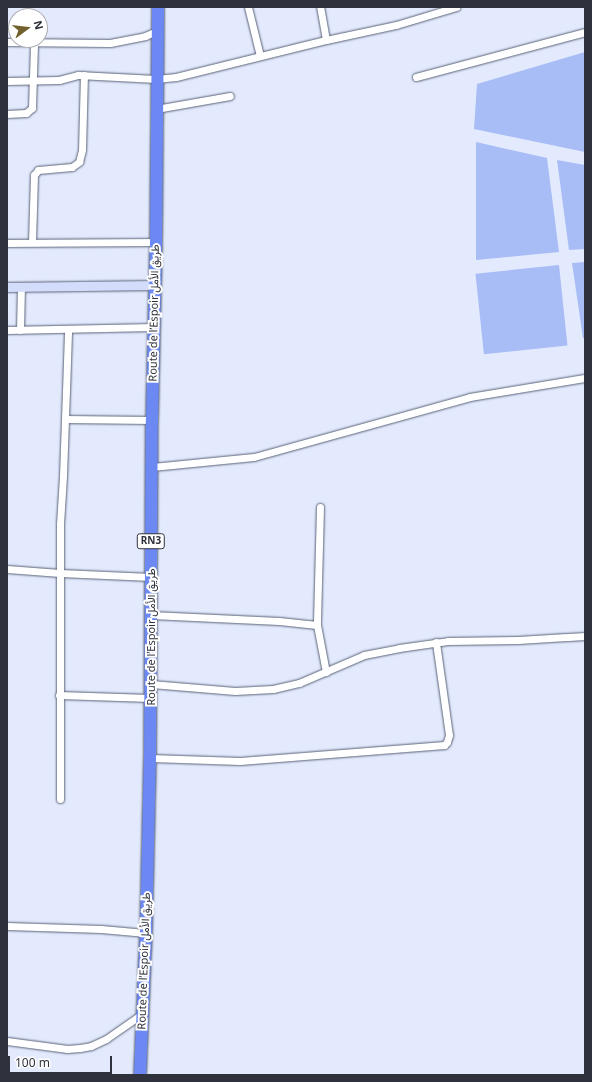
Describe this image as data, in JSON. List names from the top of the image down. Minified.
{"streets":{"highway":["Route de l’Espoir طريق الأمل","RN3"]},"scale_bar":"100 m","north":"right"}
